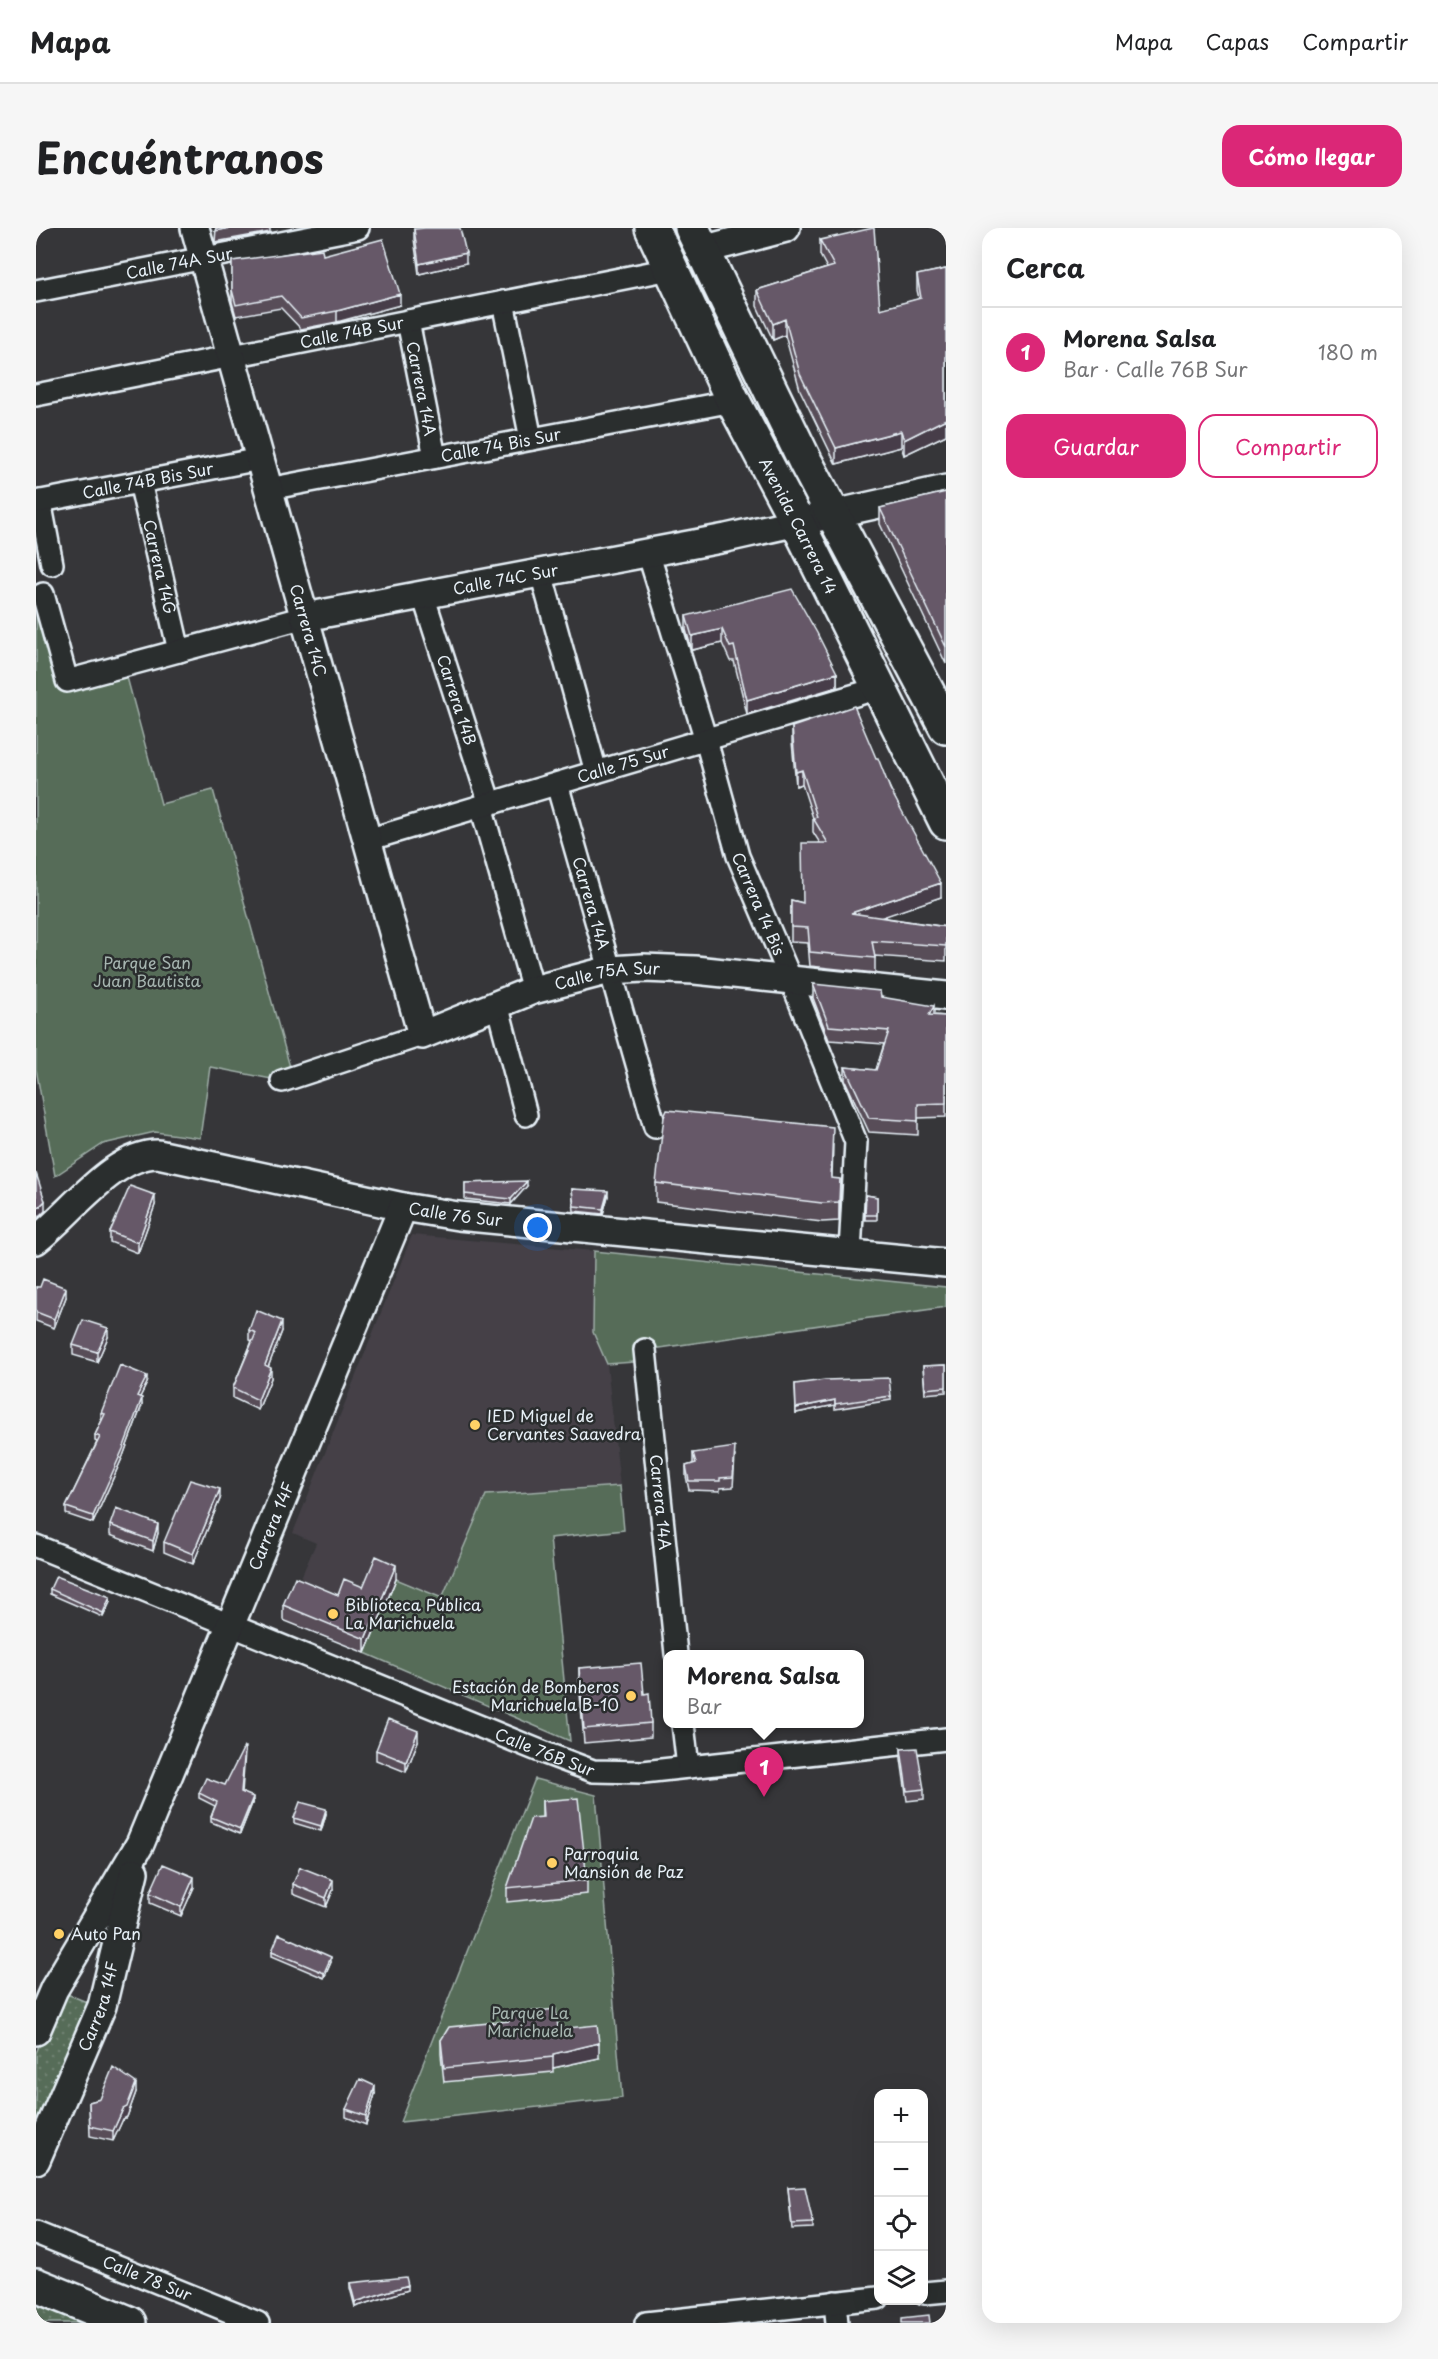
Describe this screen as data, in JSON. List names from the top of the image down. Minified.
{"streets":{"main road":["Avenida Carrera 14"],"street":["Calle 74A Sur","Calle 74B Sur","Carrera 14A","Calle 74 Bis Sur","Calle 74B Bis Sur","Carrera 14G","Calle 74C Sur","Carrera 14C","Carrera 14B","Calle 75 Sur","Carrera 14 Bis","Calle 75A Sur","Calle 76 Sur","Carrera 14F","Calle 76B Sur","Calle 78 Sur"]},"crossings":[["Calle 74A Sur","Carrera 14C"],["Calle 74B Sur","Carrera 14A"],["Calle 74B Sur","Avenida Carrera 14"],["Calle 74B Sur","Carrera 14C"],["Carrera 14A","Calle 74 Bis Sur"],["Carrera 14A","Calle 75 Sur"],["Carrera 14A","Calle 75A Sur"],["Calle 74 Bis Sur","Avenida Carrera 14"],["Calle 74 Bis Sur","Carrera 14C"],["Calle 74B Bis Sur","Carrera 14G"],["Calle 74B Bis Sur","Carrera 14C"],["Avenida Carrera 14","Calle 74C Sur"],["Avenida Carrera 14","Calle 75 Sur"],["Carrera 14G","Calle 74C Sur"],["Calle 74C Sur","Carrera 14C"],["Calle 74C Sur","Carrera 14B"],["Calle 74C Sur","Carrera 14 Bis"],["Carrera 14C","Calle 75 Sur"],["Carrera 14C","Calle 75A Sur"],["Carrera 14B","Calle 75 Sur"],["Carrera 14B","Calle 75A Sur"],["Calle 75 Sur","Carrera 14 Bis"],["Carrera 14 Bis","Calle 75A Sur"],["Carrera 14 Bis","Calle 76 Sur"],["Calle 76 Sur","Carrera 14F"],["Carrera 14F","Calle 76B Sur"]],"parks":["Parque San Juan Bautista","Parque La Marichuela"],"places":["IED Miguel de Cervantes Saavedra","Biblioteca Pública La Marichuela","Estación de Bomberos Marichuela B-10","Parroquia Mansión de Paz","Auto Pan"],"page":{"header":"Mapa","nav":["Mapa","Capas","Compartir"],"title":"Encuéntranos","buttons":["Cómo llegar",["Guardar","Compartir"]],"heading":"Cerca","list":[{"mark":"1","name":"Morena Salsa","note":"Bar · Calle 76B Sur","value":"180 m"}],"popup":["Morena Salsa","Bar"],"pins":"1","map_buttons":["+","−"]}}
